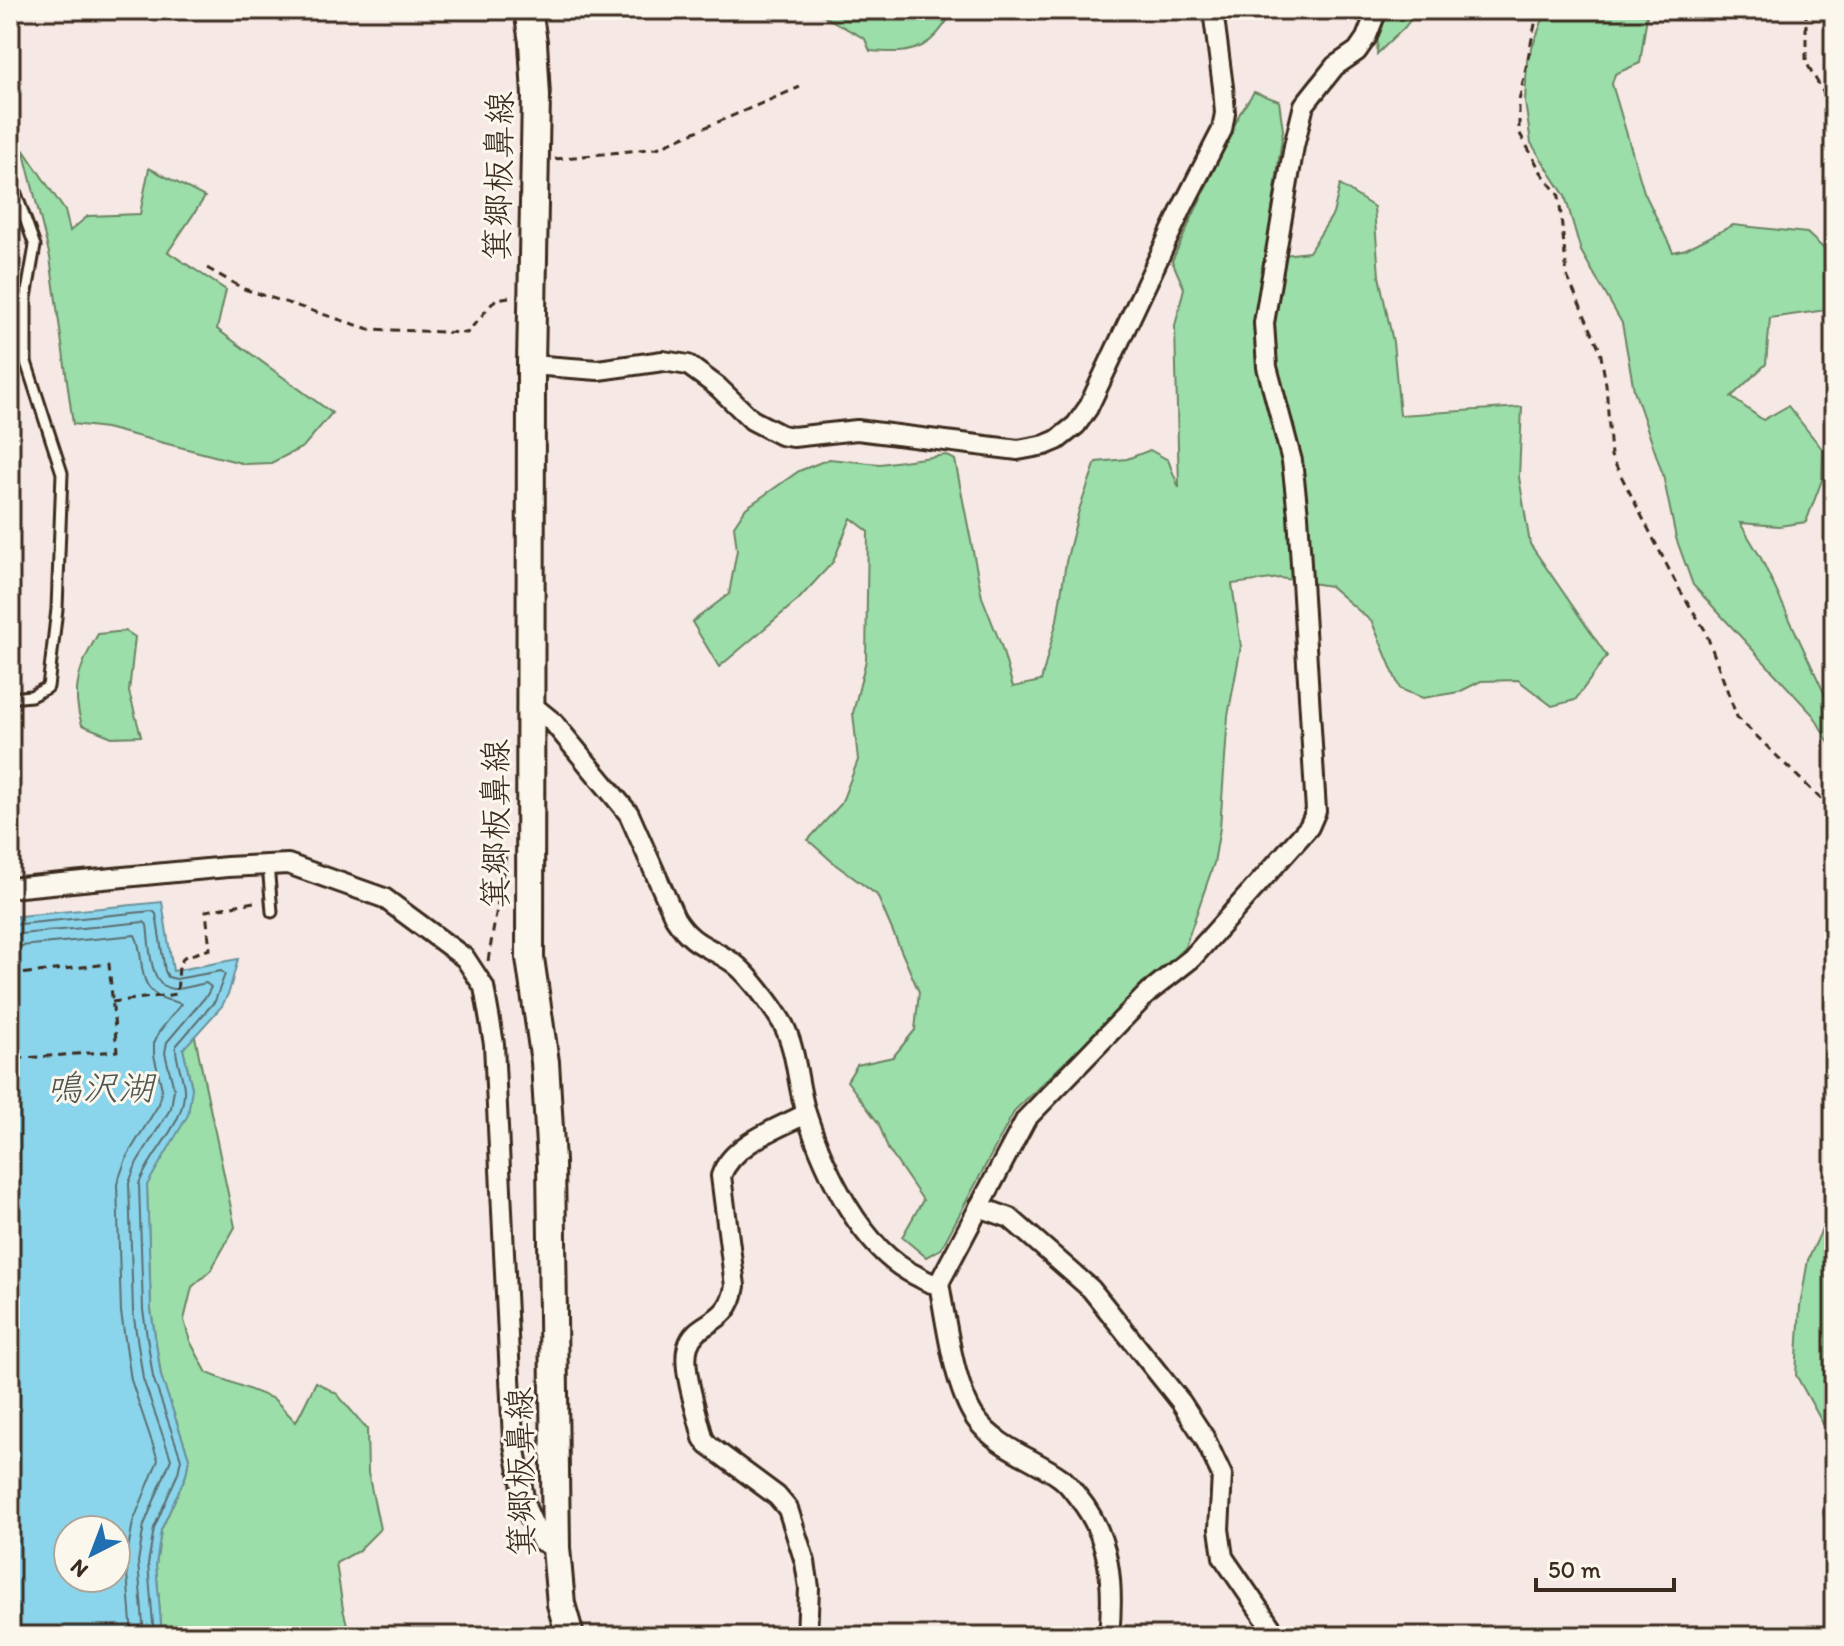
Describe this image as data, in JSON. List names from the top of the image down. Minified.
{"streets":{"main road":["箕郷板鼻線"]},"water":["鳴沢湖"],"scale_bar":"50 m","north":"bottom left"}
